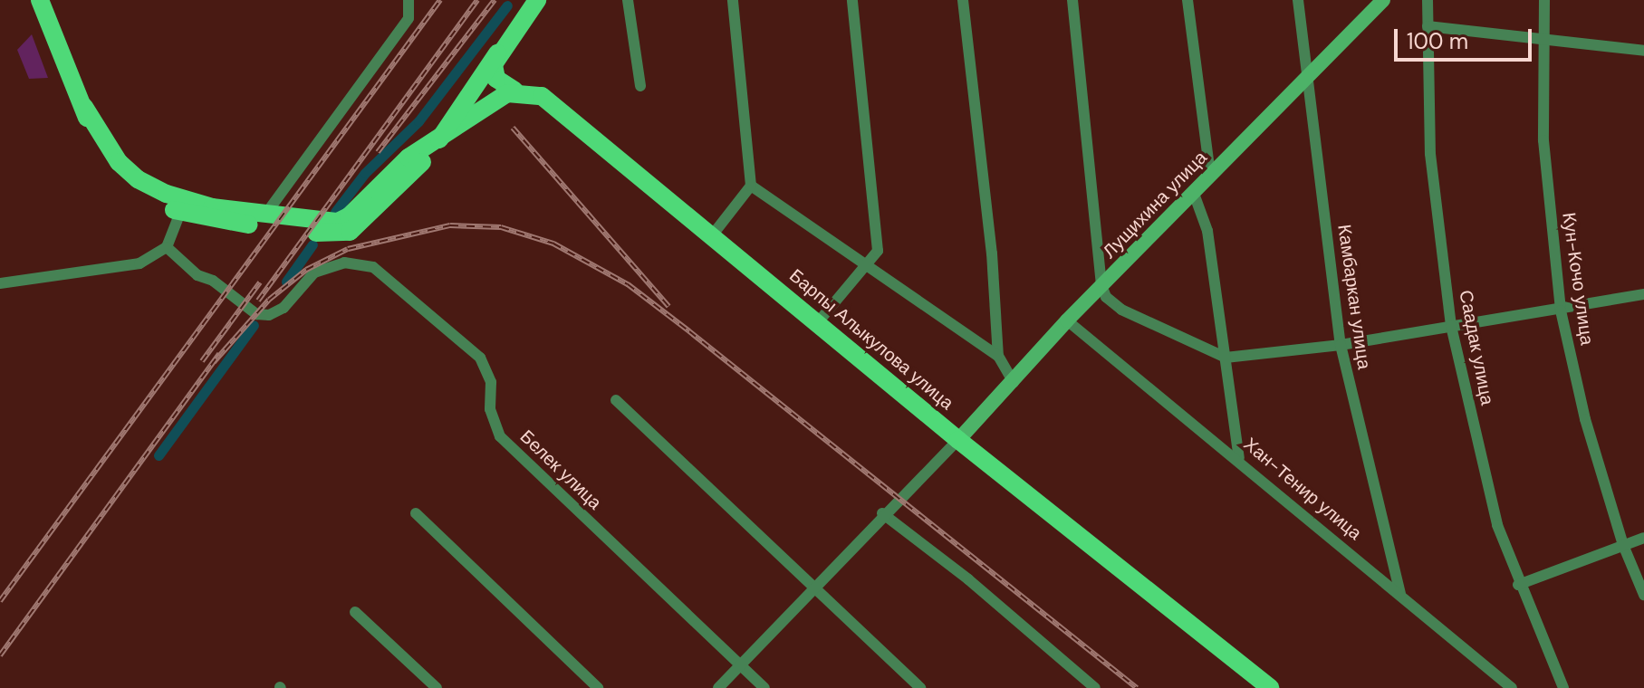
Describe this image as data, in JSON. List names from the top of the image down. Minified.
{"streets":{"main road":["Барпы Алыкулова улица"],"street":["Лущихина улица","Кун-Кочо улица","Камбаркан улица","Саадак улица","Белек улица","Хан-Тенир улица"]},"crossings":[["Лущихина улица","Камбаркан улица"],["Лущихина улица","Барпы Алыкулова улица"],["Лущихина улица","Хан-Тенир улица"],["Камбаркан улица","Хан-Тенир улица"]],"scale_bar":"100 m"}
